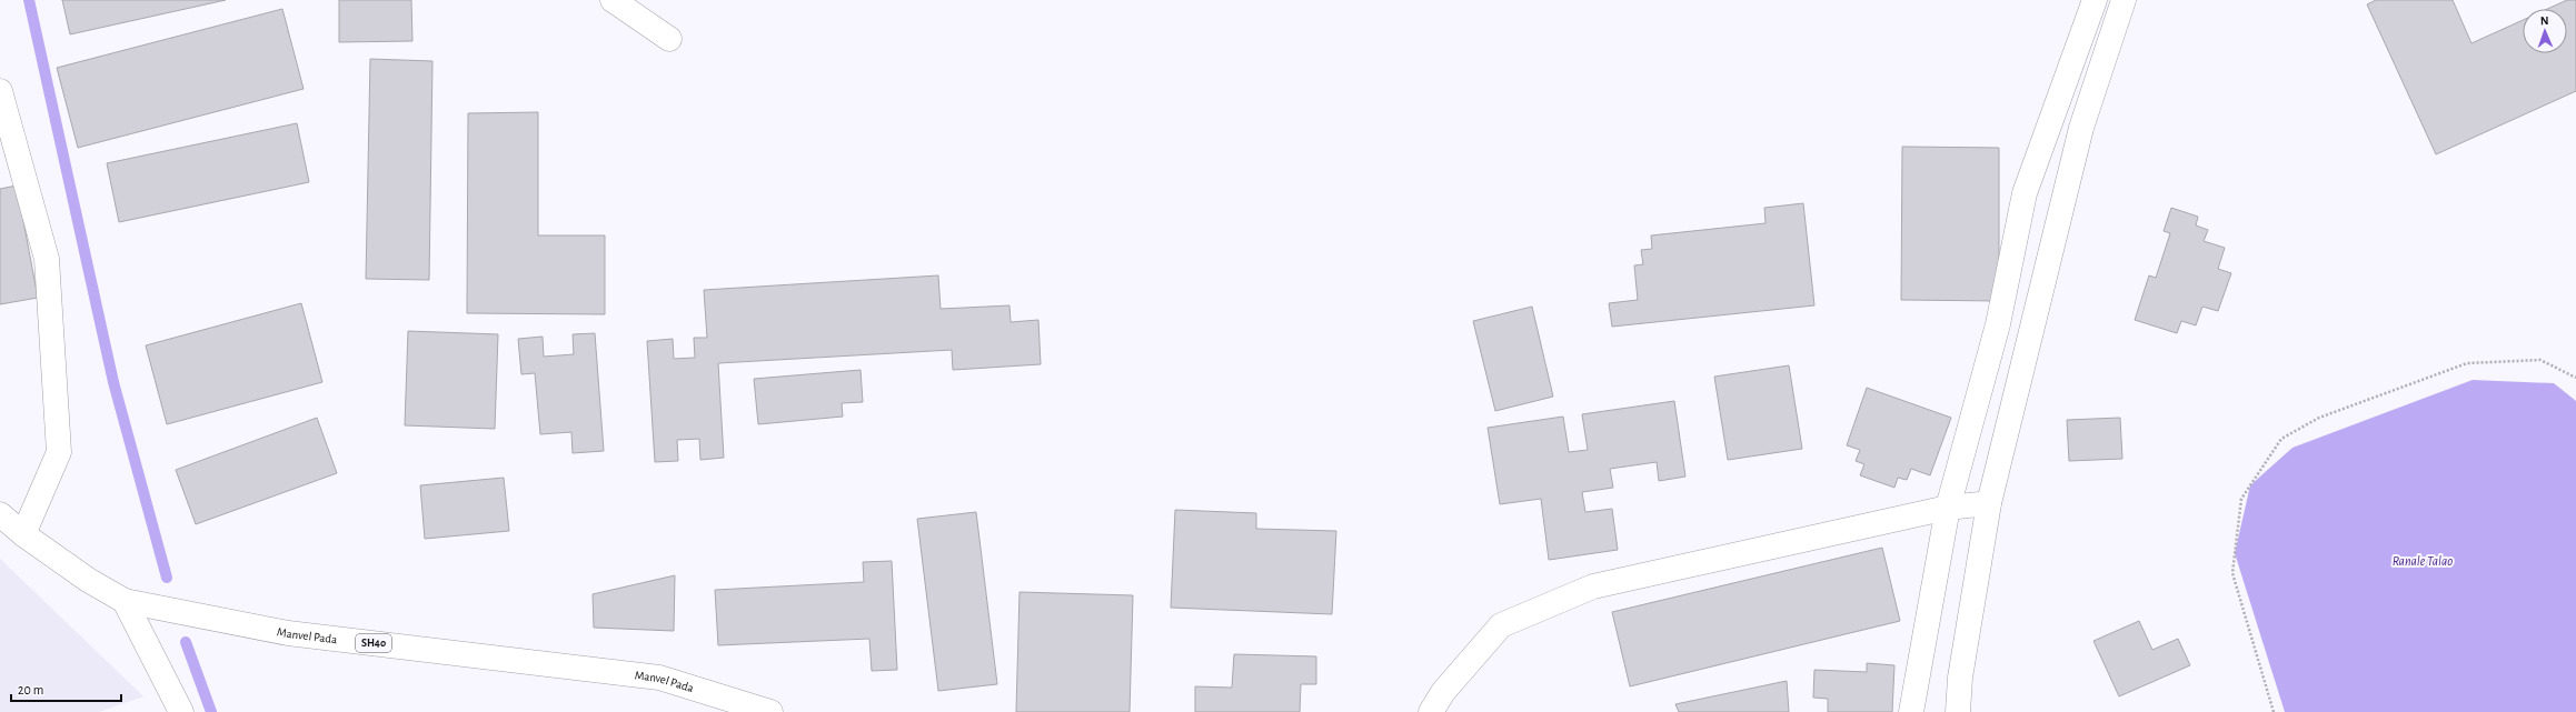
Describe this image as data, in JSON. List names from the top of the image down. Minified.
{"streets":{"main road":["Manvel Pada","SH40"]},"water":["Ranale Talao"],"scale_bar":"20 m","north":"top"}
